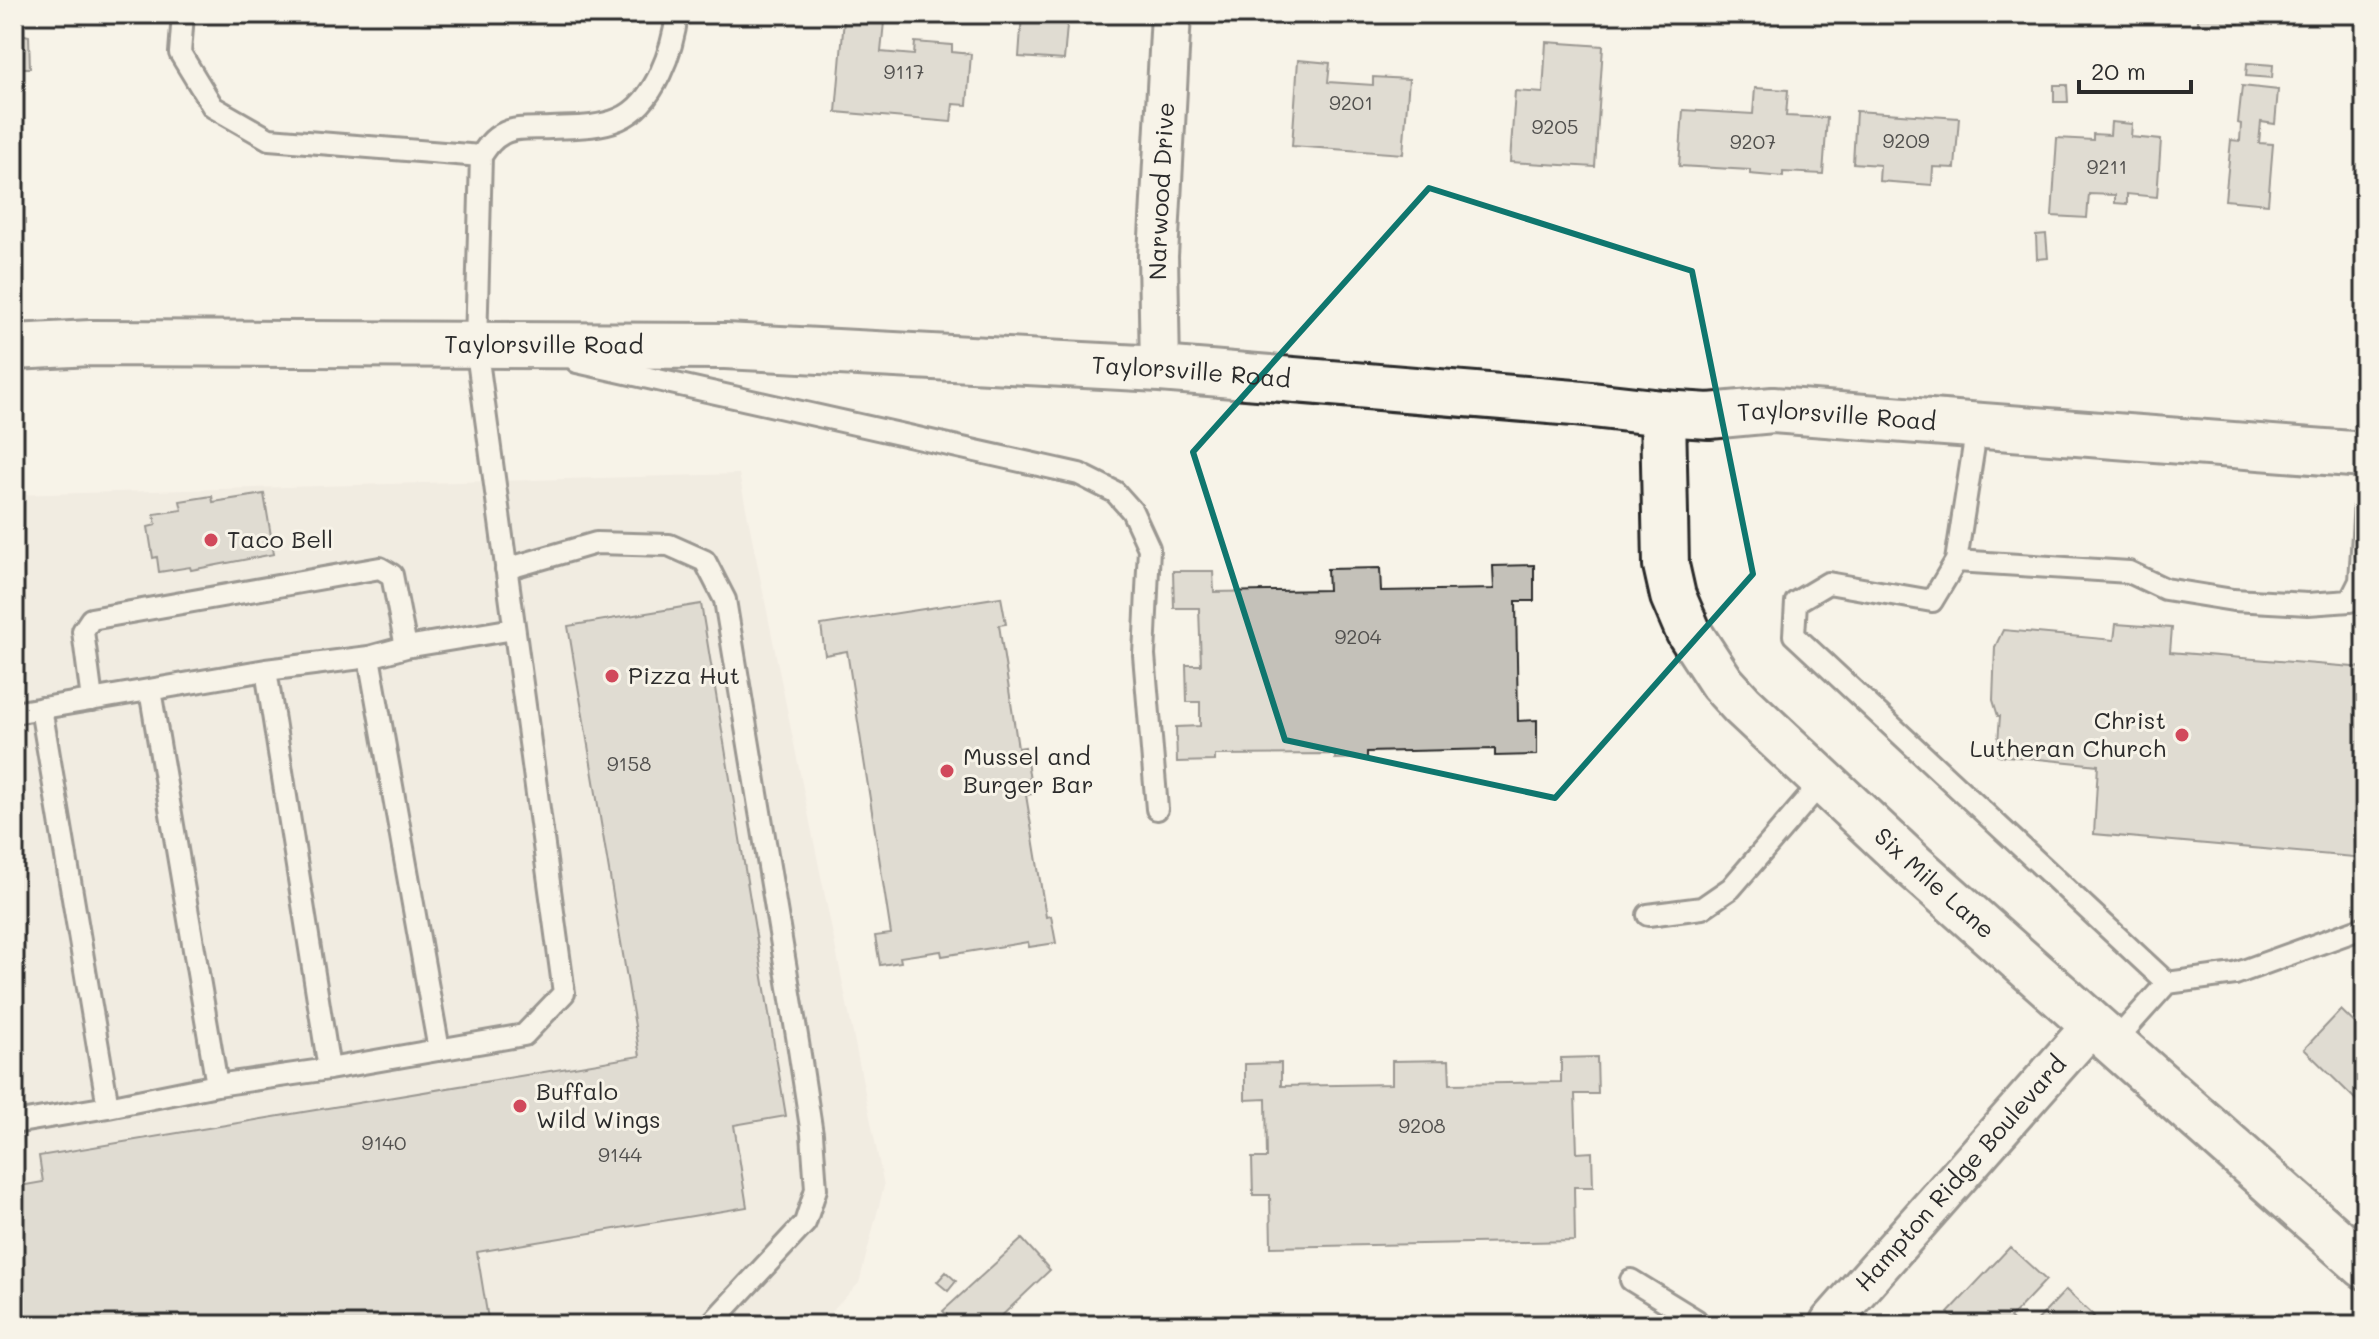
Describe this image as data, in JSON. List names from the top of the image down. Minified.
{"streets":{"main road":["Taylorsville Road","Six Mile Lane"],"street":["Narwood Drive","Hampton Ridge Boulevard"]},"crossings":[["Narwood Drive","Taylorsville Road"],["Taylorsville Road","Six Mile Lane"],["Six Mile Lane","Hampton Ridge Boulevard"]],"places":["Taco Bell","Pizza Hut","Christ Lutheran Church","Mussel and Burger Bar","Buffalo Wild Wings"],"house_numbers":["9117","9201","9205","9209","9207","9211","9204","9158","9208","9140","9144"],"scale_bar":"20 m"}
